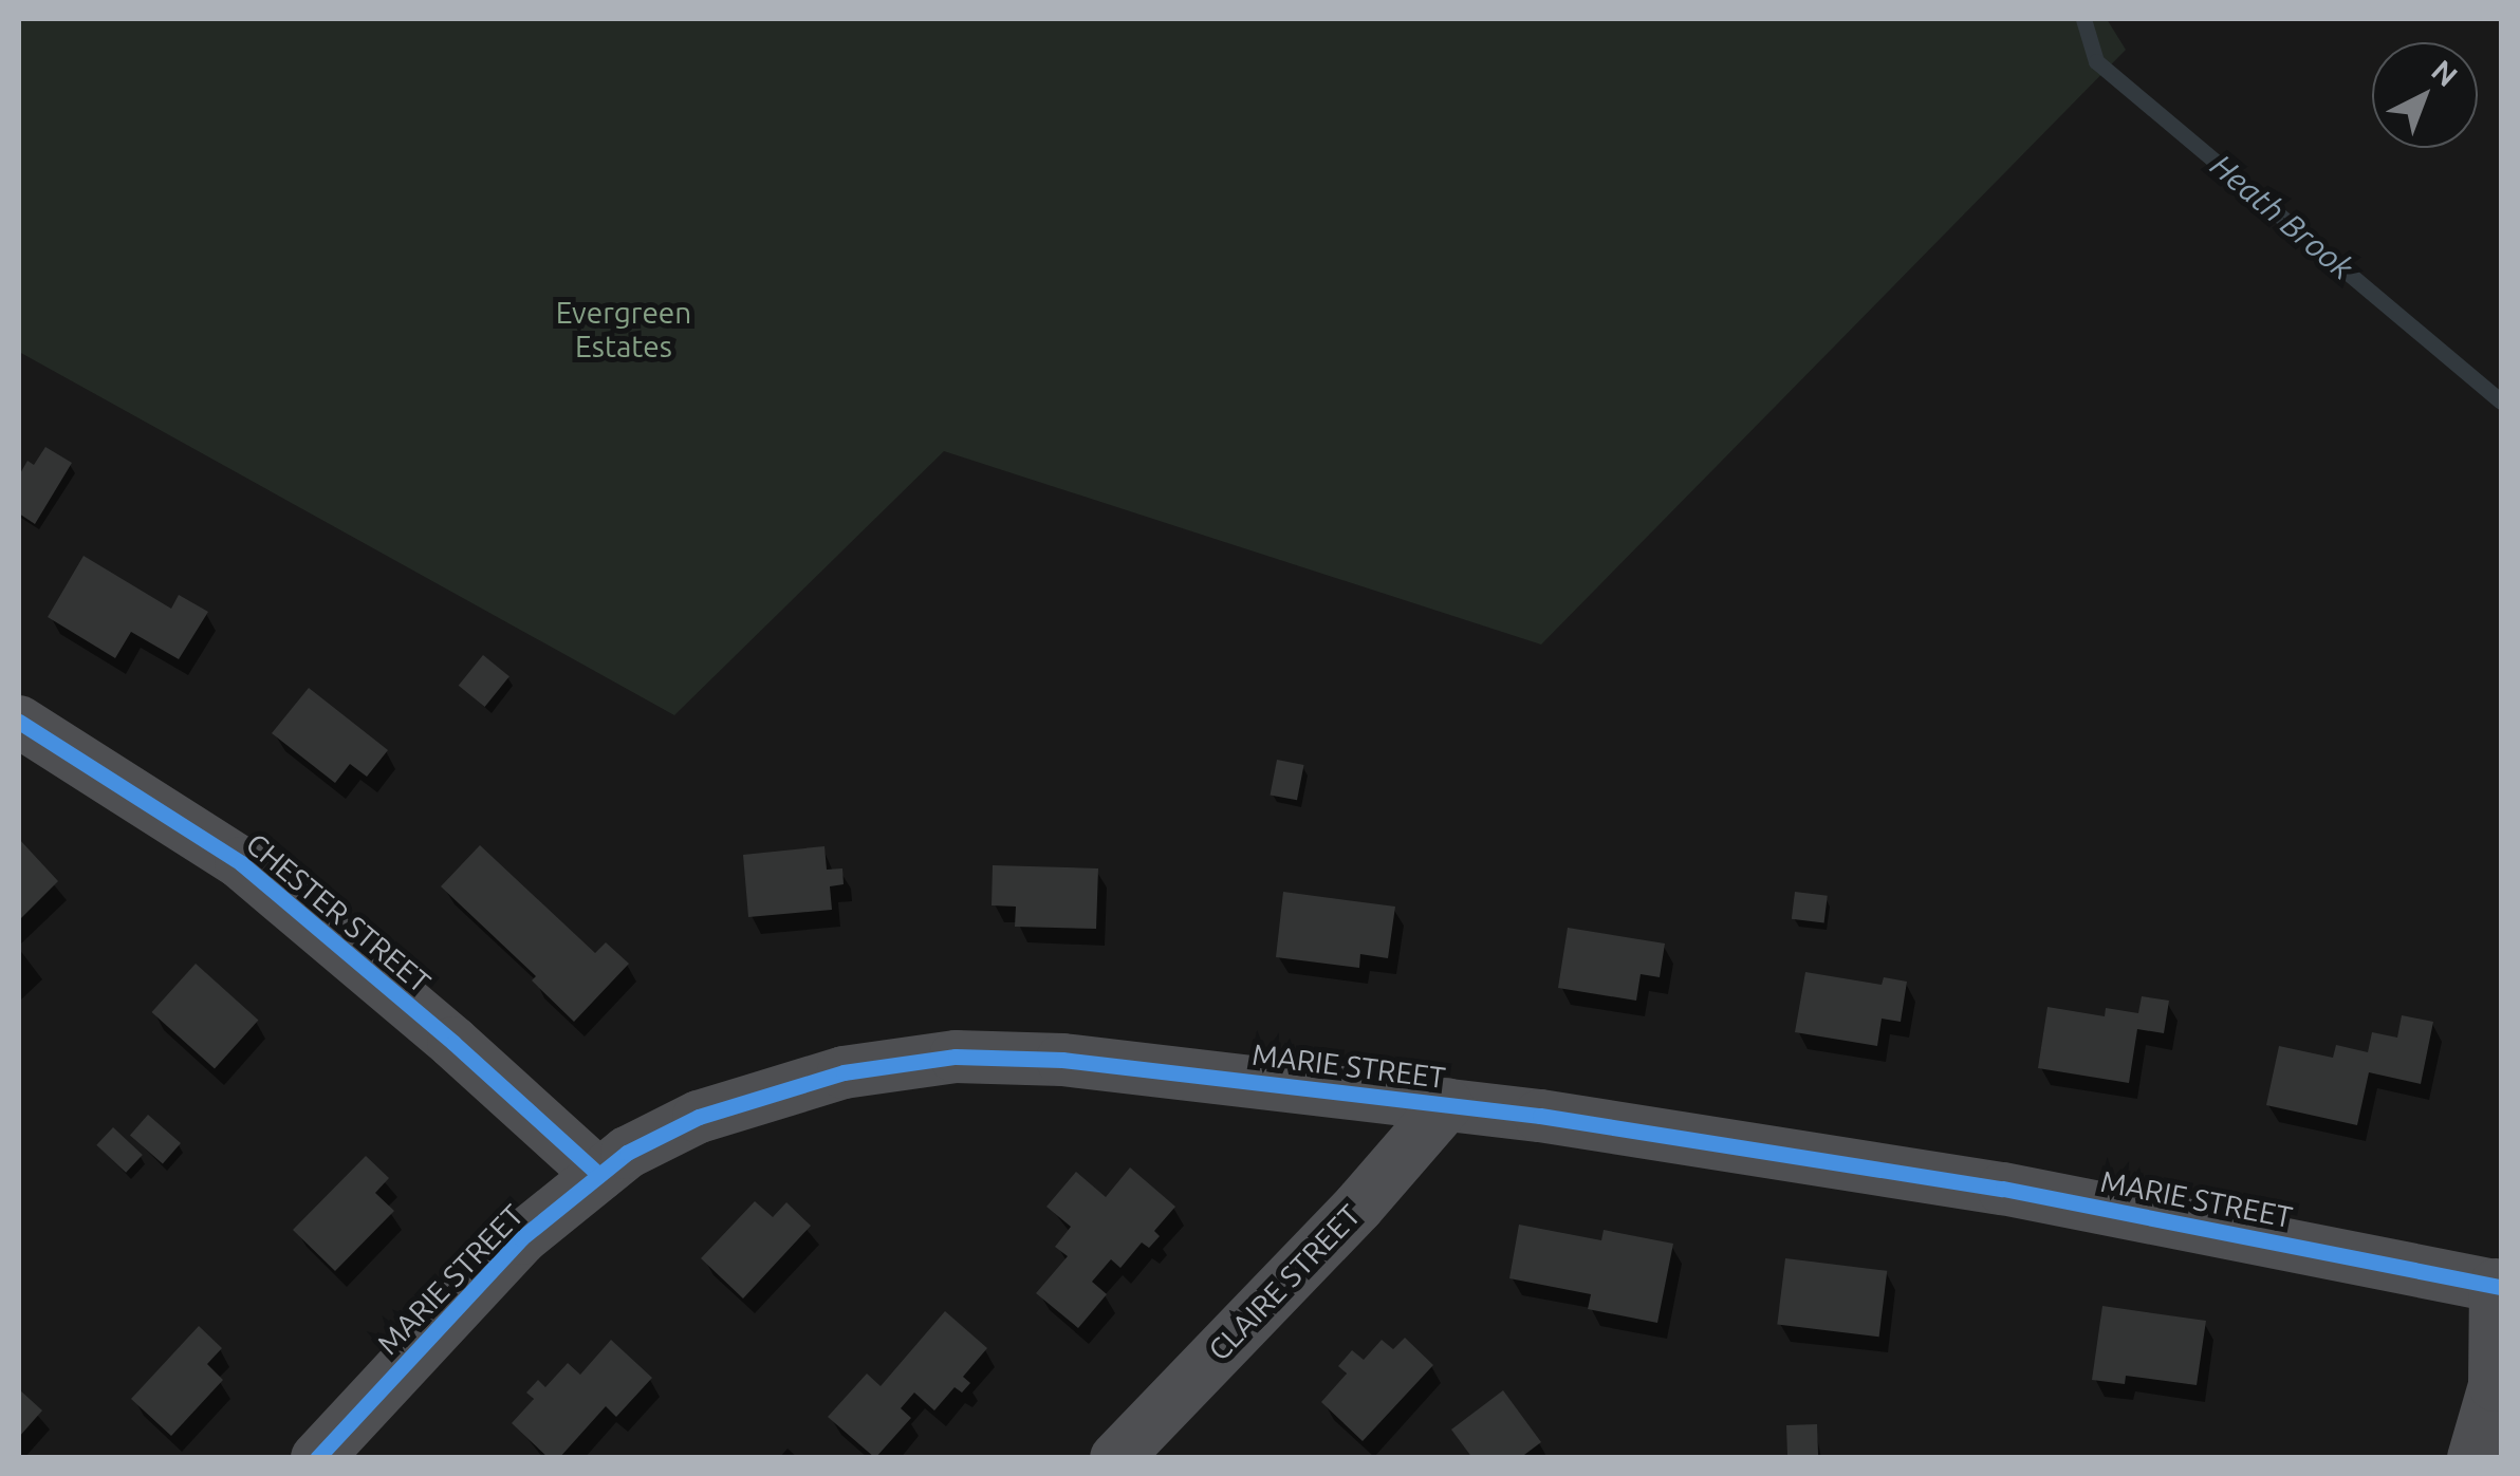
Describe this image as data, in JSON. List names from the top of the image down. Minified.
{"streets":{"street":["CHESTER STREET","MARIE STREET","CLAIRE STREET"]},"crossings":[["CHESTER STREET","MARIE STREET"],["MARIE STREET","CLAIRE STREET"]],"water":["Heath Brook"],"parks":["Evergreen Estates"],"north":"top right"}
